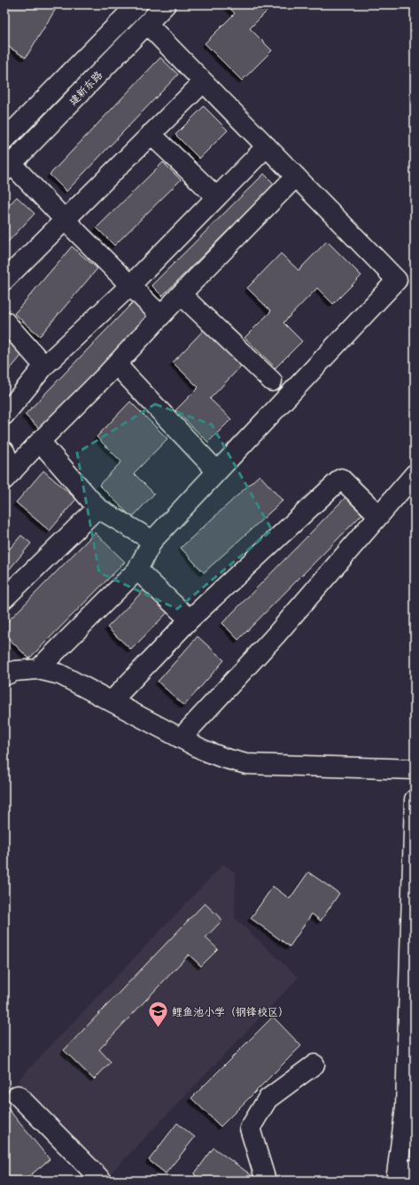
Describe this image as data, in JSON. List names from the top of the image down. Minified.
{"streets":{"street":["建新东路"]},"places":{"school or university":["鲤鱼池小学（钢锋校区）"]}}
